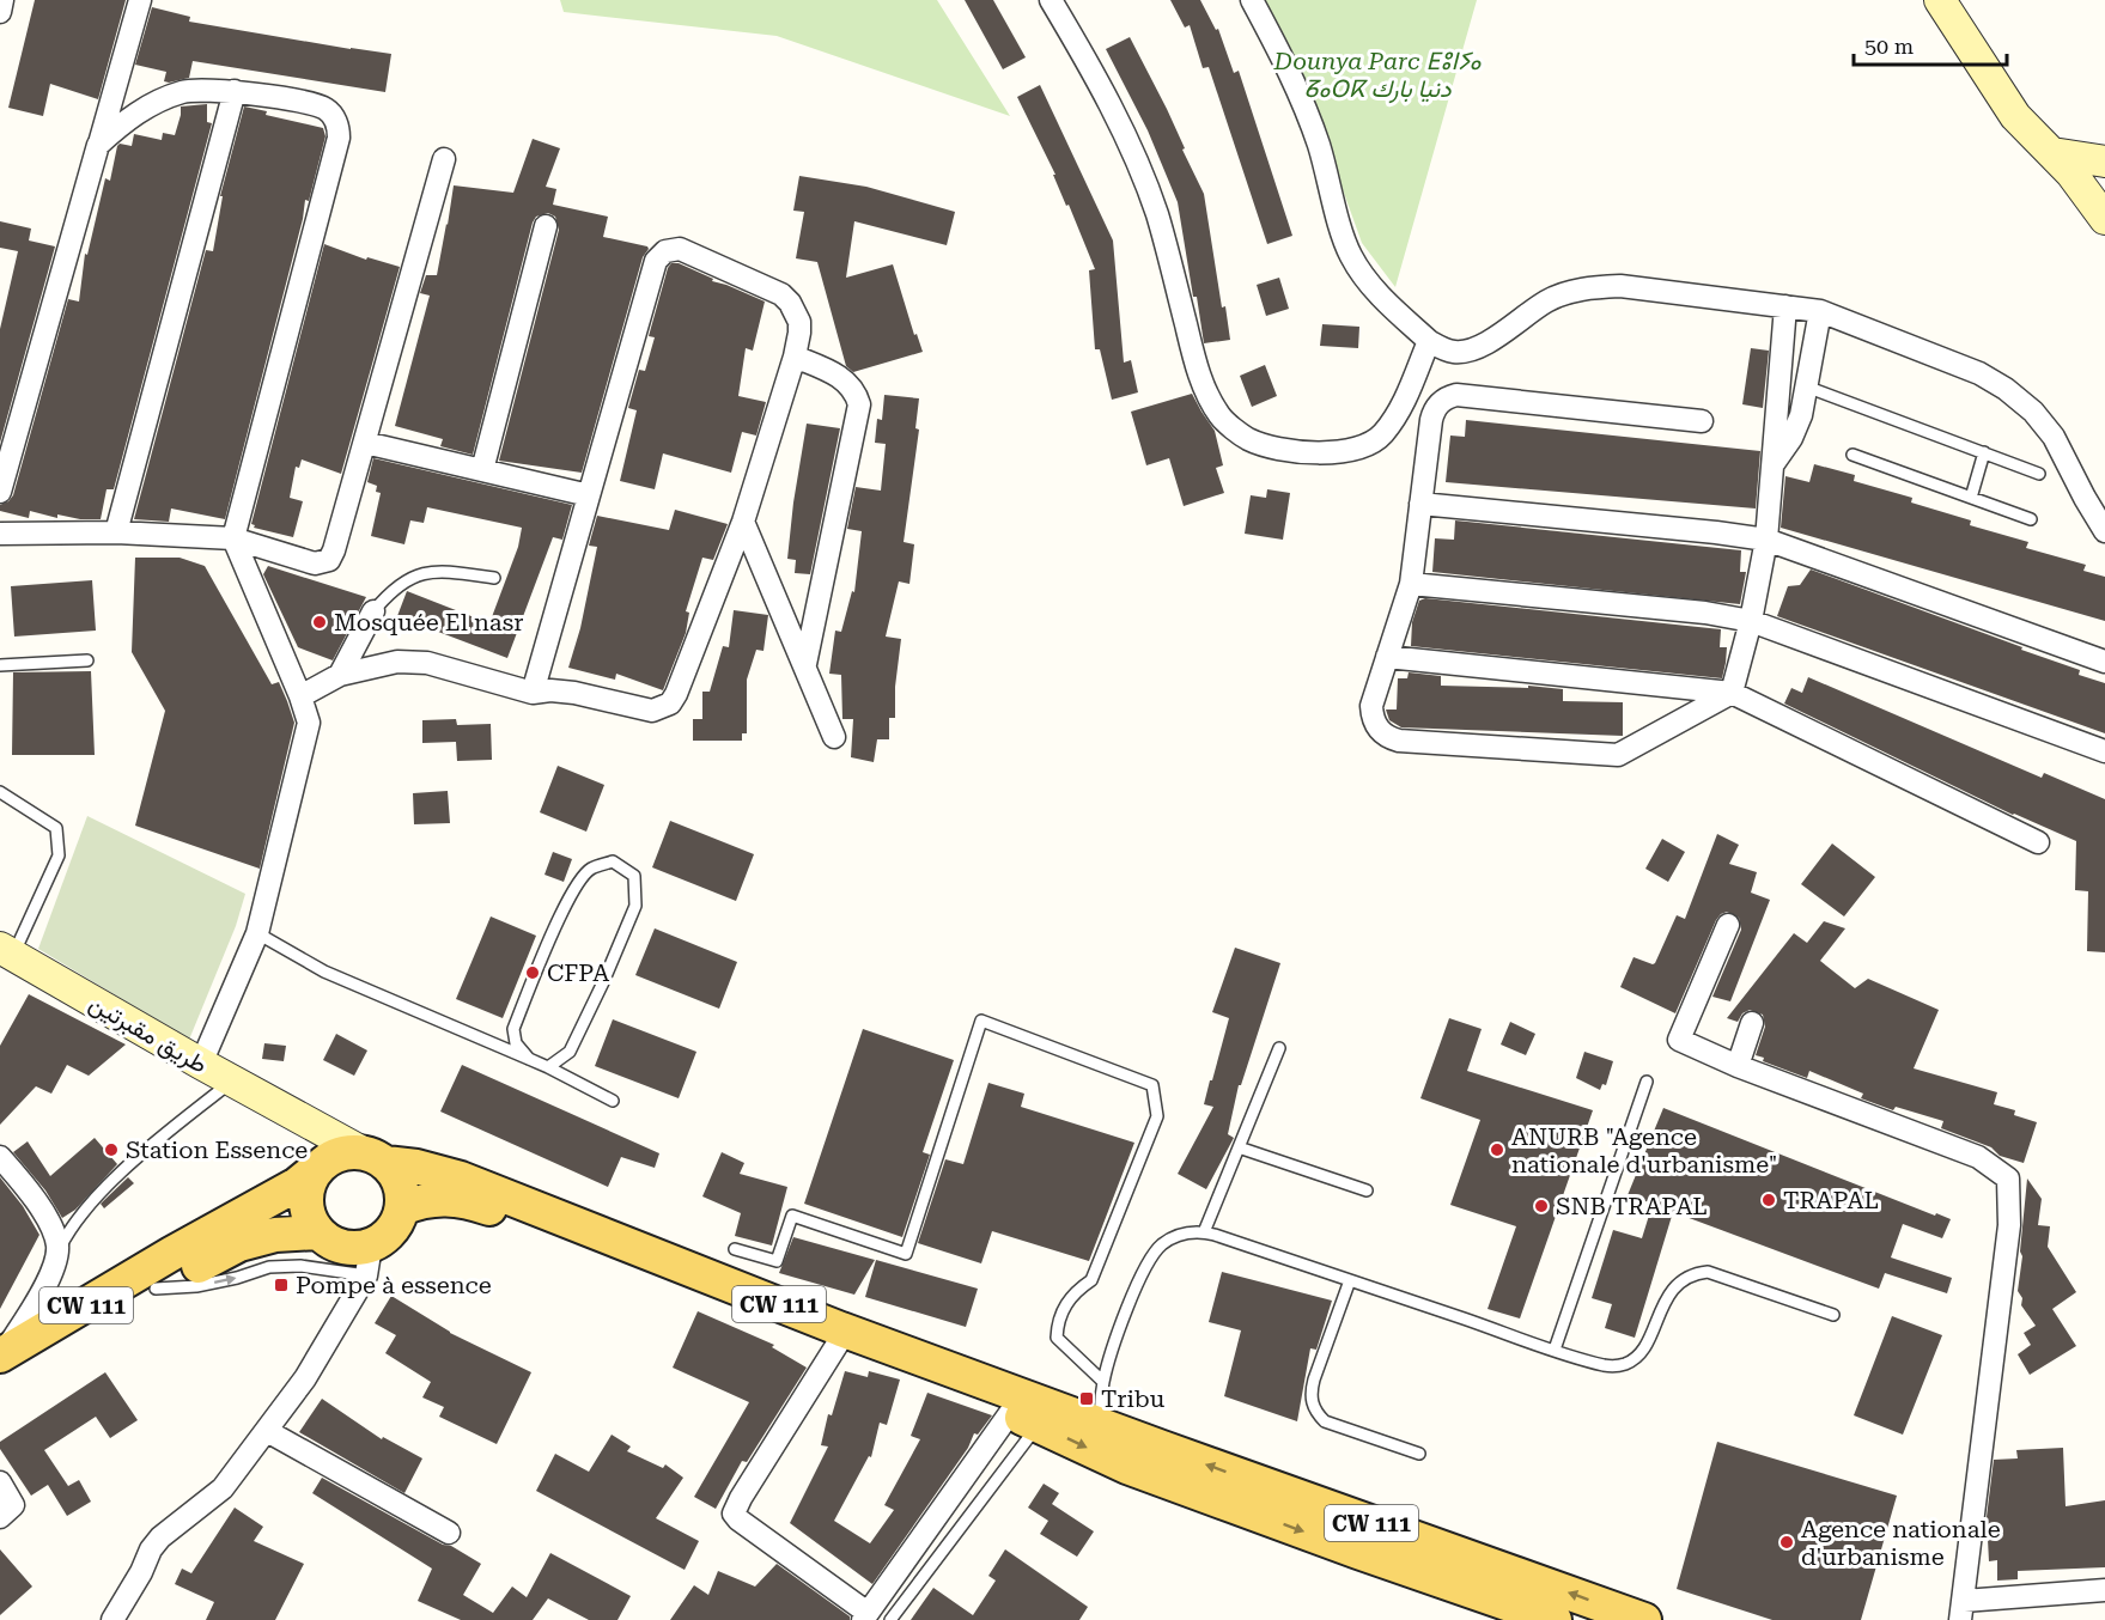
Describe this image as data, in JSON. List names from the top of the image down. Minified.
{"streets":{"main road":["CW 111"],"street":["طريق مقبرتين"]},"crossings":[["طريق مقبرتين","CW 111"]],"parks":["Dounya Parc ⴹⵓⵏⵢⴰ ⵒⴰⵔⴽ دنيا بارك"],"places":{"other":["Mosquée El nasr","CFPA","Station Essence","ANURB \"Agence nationale d'urbanisme\"","TRAPAL","SNB TRAPAL","Agence nationale d'urbanisme"],"transit":["Pompe à essence","Tribu"]},"scale_bar":"50 m"}
